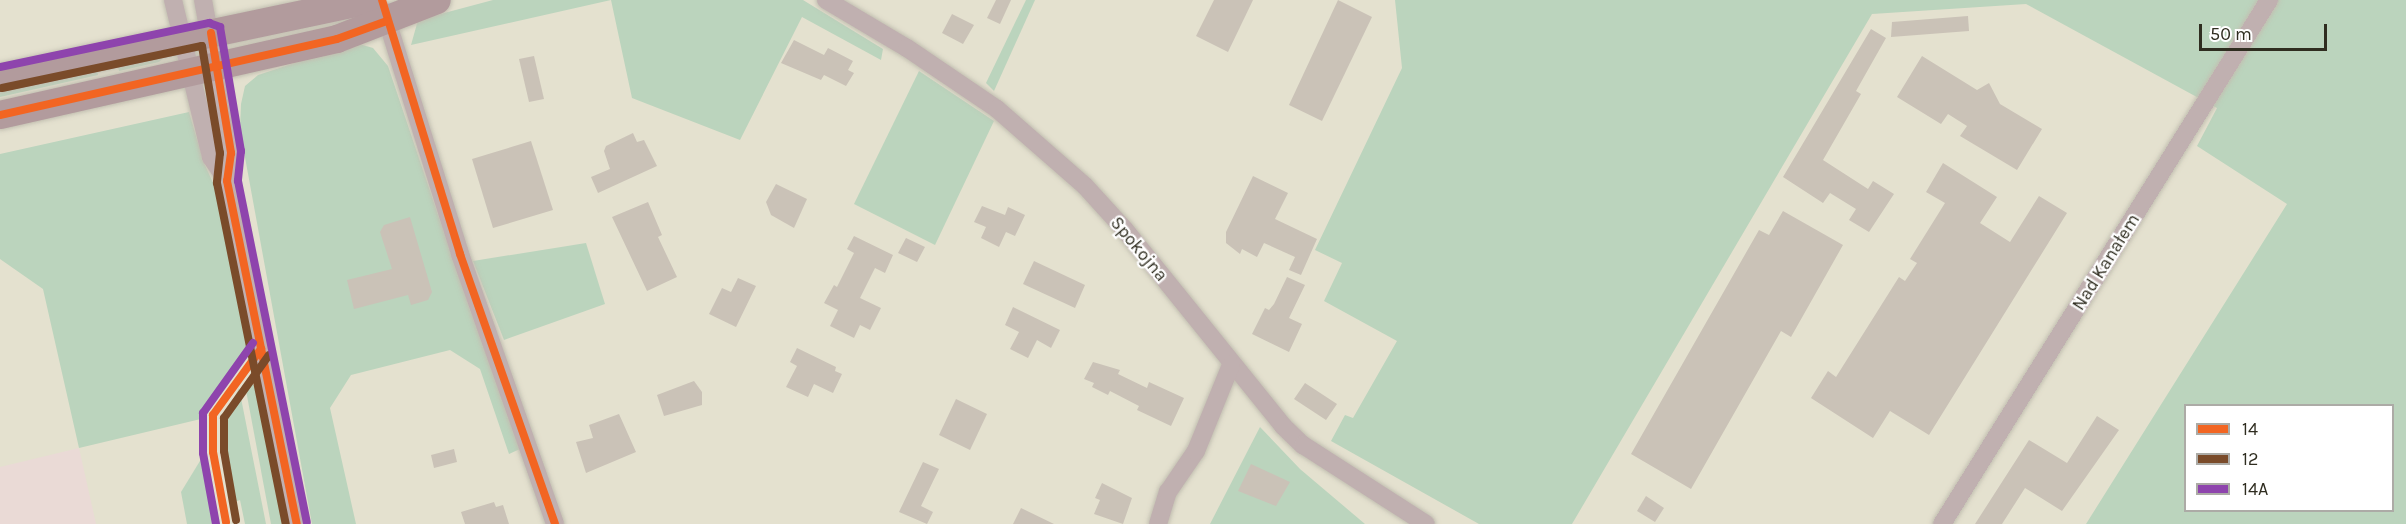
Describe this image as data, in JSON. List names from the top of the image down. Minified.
{"streets":{"street":["Spokojna","Nad Kanałem"]},"lines":["transit line 14","transit line 14A","transit line 12"],"legend":["14","12","14A"],"scale_bar":"50 m"}
